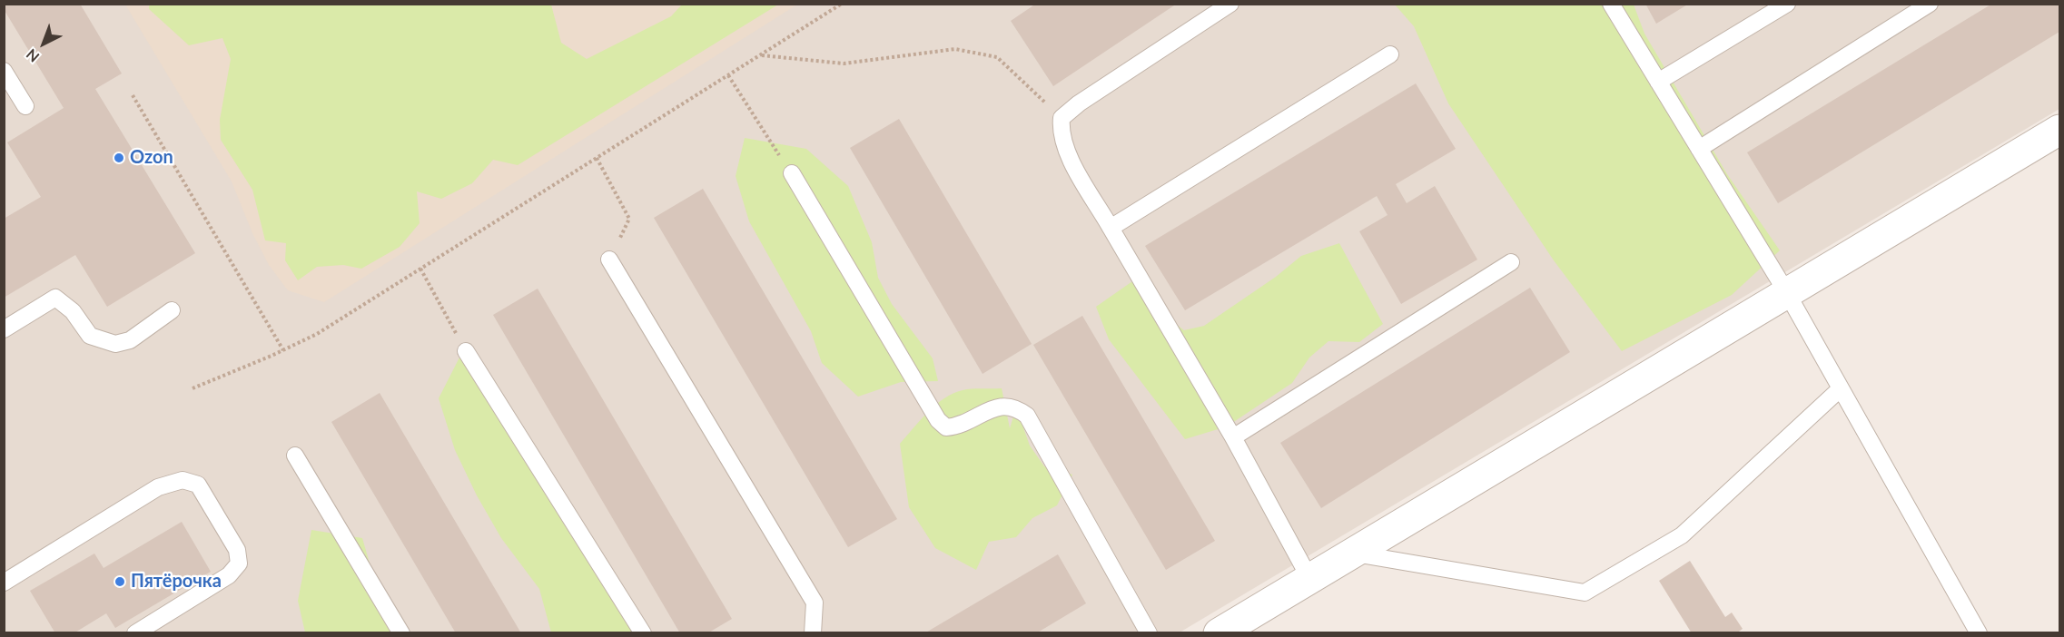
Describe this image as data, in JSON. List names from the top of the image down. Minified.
{"places":["Ozon","Пятёрочка"],"north":"bottom left"}
